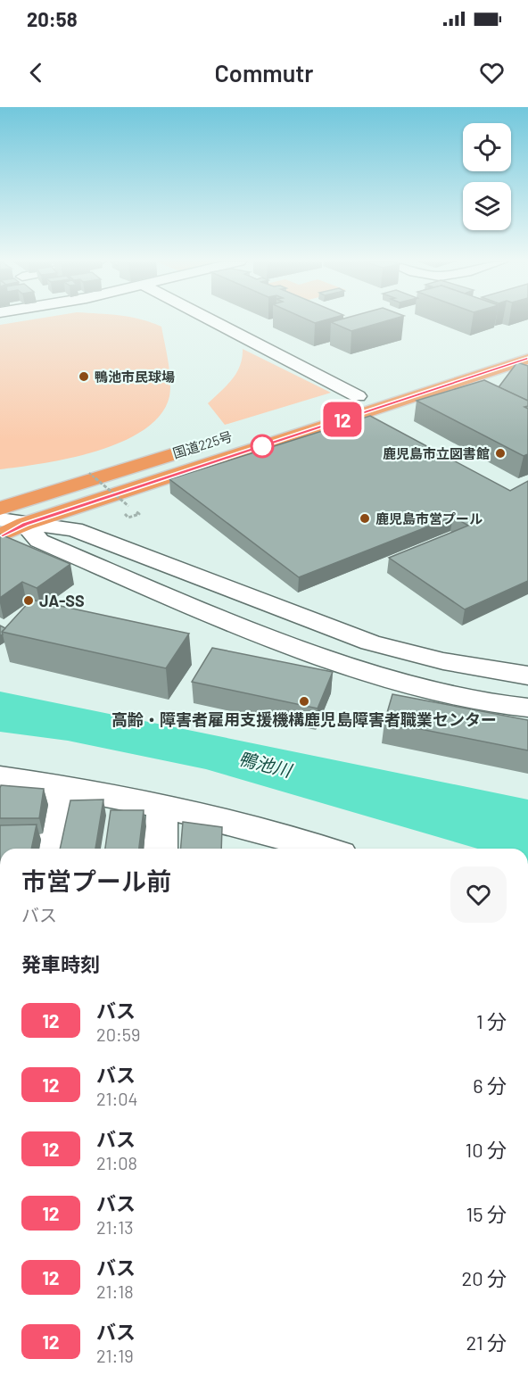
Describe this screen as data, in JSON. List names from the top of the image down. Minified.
{"streets":{"highway":["国道225号"]},"water":["鴨池川"],"places":["鴨池市民球場","鹿児島市立図書館","鹿児島市営プール","JA-SS","高齢・障害者雇用支援機構鹿児島障害者職業センター"],"lines":["bus line 12"],"page":{"status":"20:58","header":"Commutr","on_map":"12","heading":[["市営プール前","バス"],"発車時刻"],"list":[{"mark":"12","name":"バス","note":"20:59","value":"1 分"},{"mark":"12","name":"バス","note":"21:04","value":"6 分"},{"mark":"12","name":"バス","note":"21:08","value":"10 分"},{"mark":"12","name":"バス","note":"21:13","value":"15 分"},{"mark":"12","name":"バス","note":"21:18","value":"20 分"},{"mark":"12","name":"バス","note":"21:19","value":"21 分"}]}}
